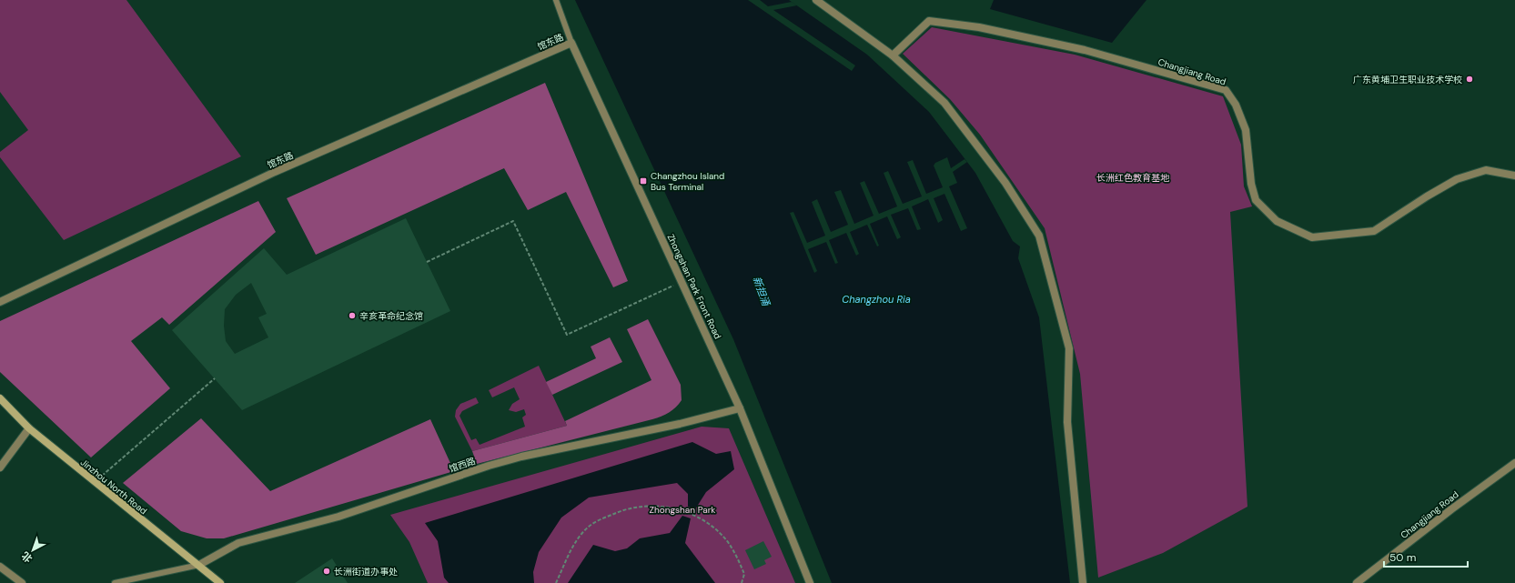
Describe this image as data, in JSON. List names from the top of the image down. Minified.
{"streets":{"main road":["Jinzhou North Road"],"street":["馆东路","Changjiang Road","Zhongshan Park Front Road","馆西路"]},"crossings":[["馆东路","Zhongshan Park Front Road"],["Zhongshan Park Front Road","馆西路"],["馆西路","Jinzhou North Road"]],"water":["新担涌","Changzhou Ria"],"parks":["长洲红色教育基地","Zhongshan Park"],"places":{"other":["广东黄埔卫生职业技术学校","辛亥革命纪念馆","长洲街道办事处"],"transit":["Changzhou Island Bus Terminal"]},"scale_bar":"50 m","north":"bottom left"}
